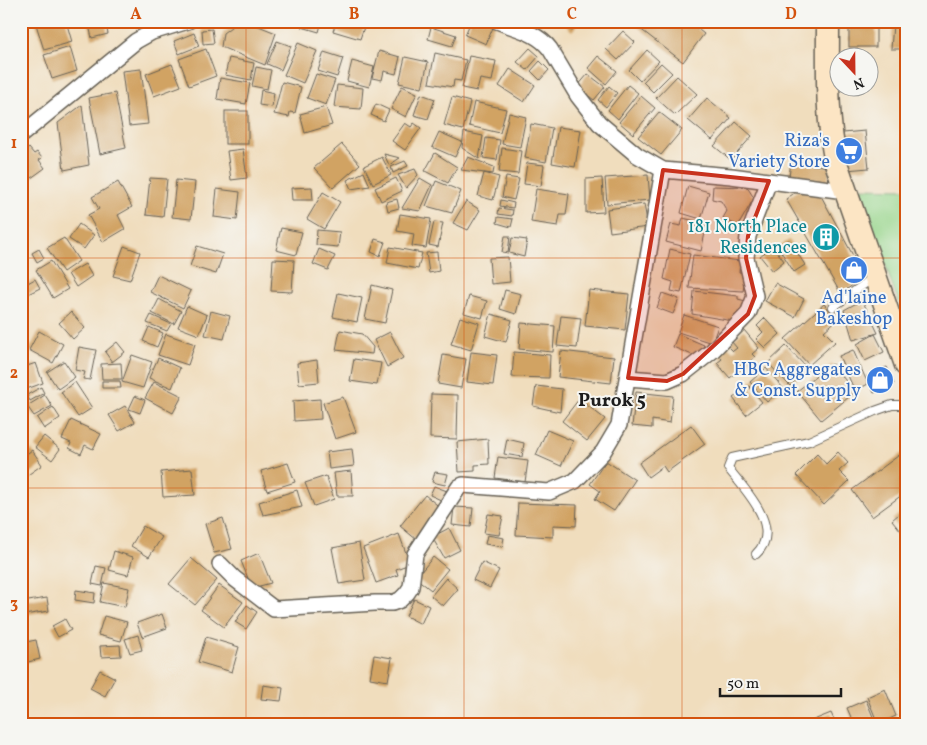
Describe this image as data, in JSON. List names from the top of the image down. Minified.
{"districts":["Purok 5"],"places":{"supermarket":["Riza's Variety Store"],"building":["181 North Place Residences"],"shop":["Ad'laine Bakeshop","HBC Aggregates & Const. Supply"]},"scale_bar":"50 m","north":"bottom","grid":{"columns":["A","B","C","D"],"rows":["1","2","3"]}}
